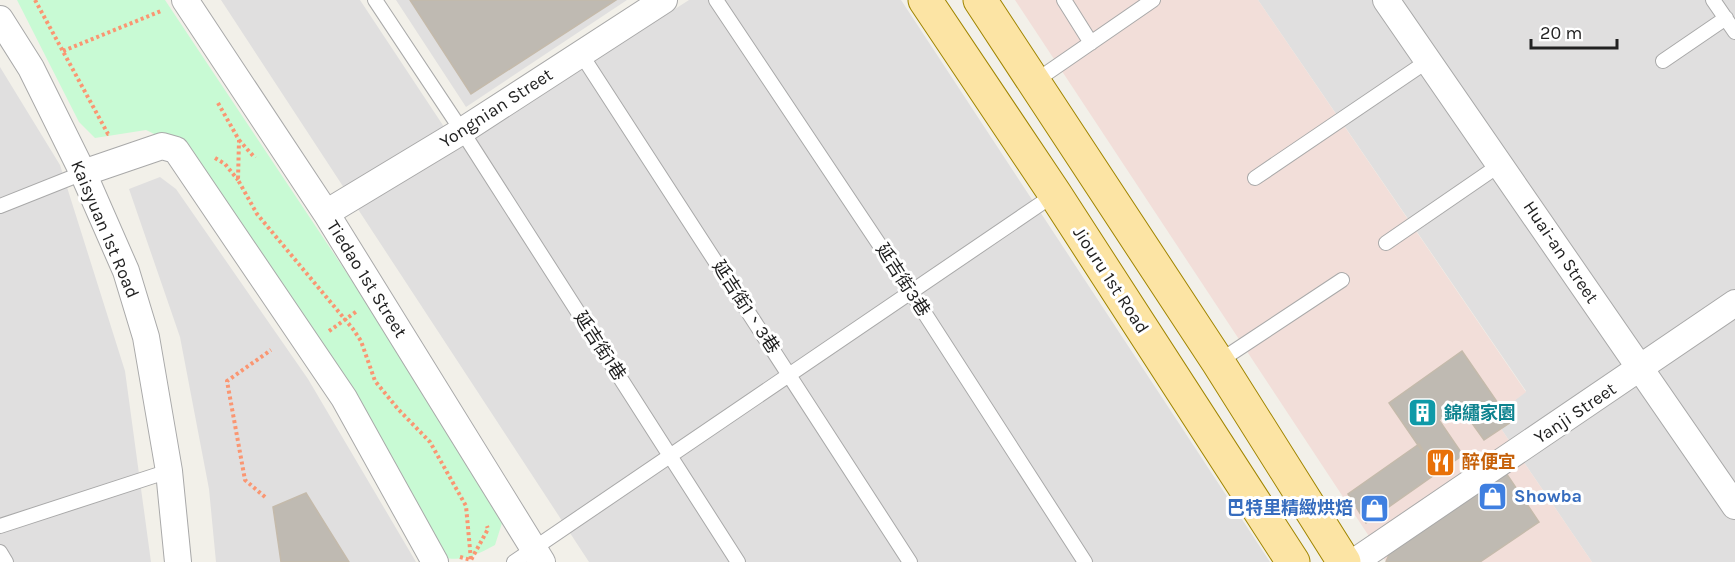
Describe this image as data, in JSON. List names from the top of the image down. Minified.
{"streets":{"main road":["Jiouru 1st Road"],"street":["Yongnian Street","Kaisyuan 1st Road","Huai-an Street","Tiedao 1st Street","Yanji Street"],"lane":["延吉街3巷","延吉街1、3巷","延吉街1巷"]},"crossings":[["Yongnian Street","Tiedao 1st Street"],["Yongnian Street","延吉街1、3巷"],["Yongnian Street","延吉街1巷"],["Huai-an Street","Yanji Street"]],"places":{"building":["錦繡家園"],"restaurant":["醉便宜"],"shop":["Showba","巴特里精緻烘焙"]},"scale_bar":"20 m"}
